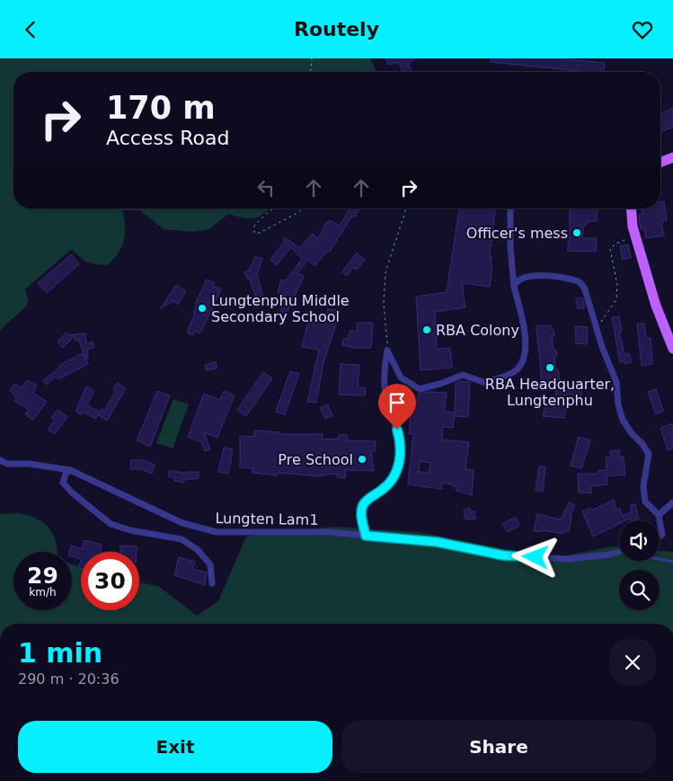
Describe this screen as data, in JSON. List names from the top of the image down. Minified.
{"streets":{"street":["Lungten Lam1"]},"places":["Officer's mess","Lungtenphu Middle Secondary School","RBA Colony","RBA Headquarter, Lungtenphu","Pre School"],"page":{"header":"Routely","turn":["170 m","Access Road"],"speed":"29 km/h","limit":"30","heading":["1 min","290 m · 20:36"],"buttons":["Exit","Share"]}}
